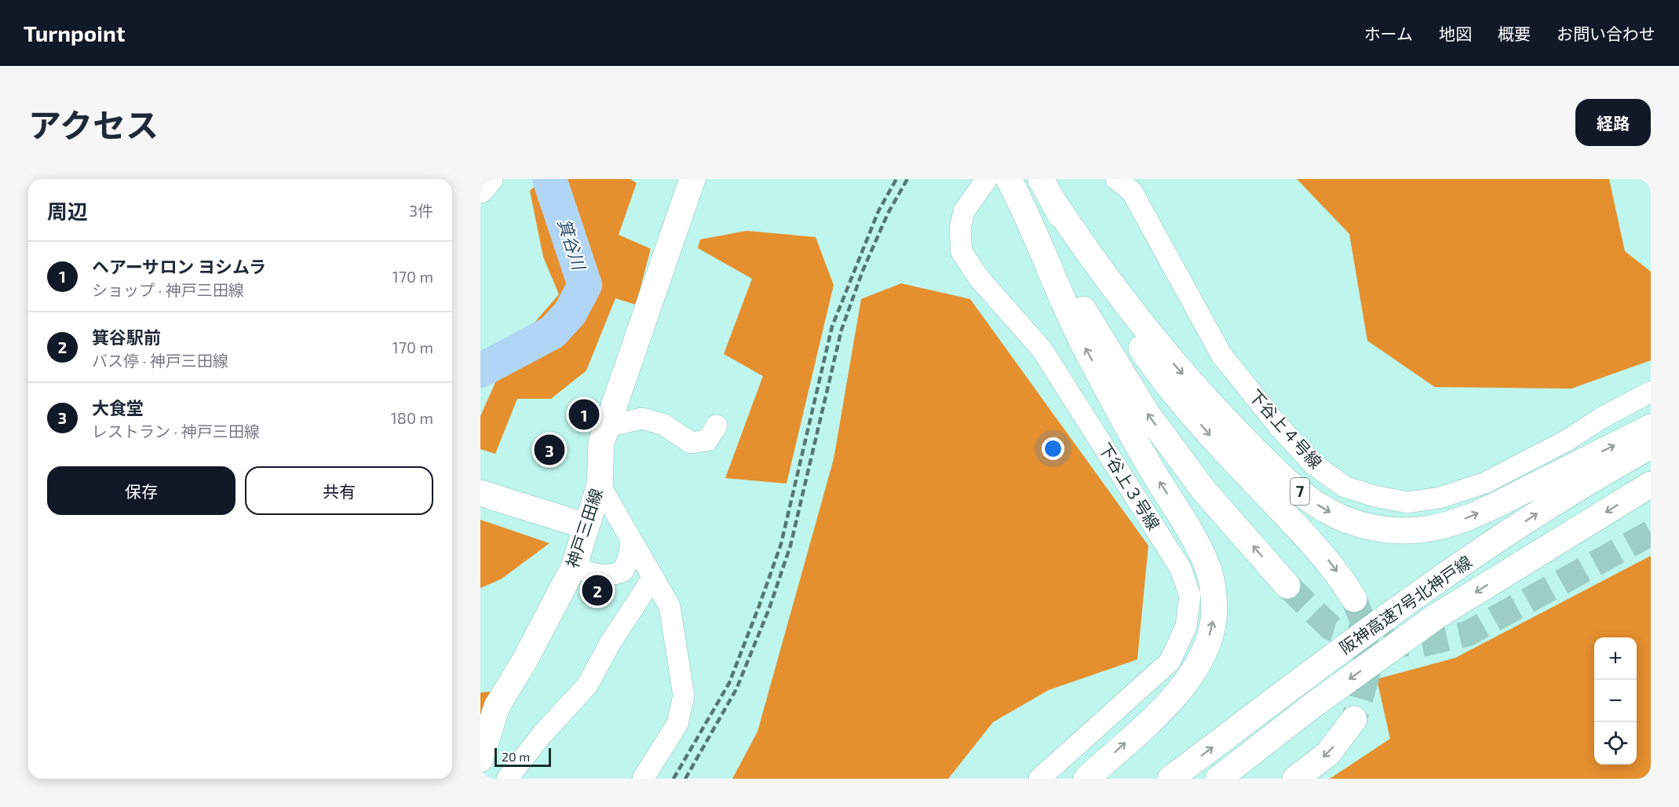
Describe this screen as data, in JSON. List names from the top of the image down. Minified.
{"streets":{"main road":["7","神戸三田線","阪神高速7号北神戸線"],"street":["下谷上４号線","下谷上３号線"]},"water":["箕谷川"],"scale_bar":"20 m","page":{"header":"Turnpoint","nav":["ホーム","地図","概要","お問い合わせ"],"title":"アクセス","buttons":["経路",["保存","共有"]],"heading":["周辺","3件"],"list":[{"mark":"1","name":"ヘアーサロン ヨシムラ","note":"ショップ · 神戸三田線","value":"170 m"},{"mark":"2","name":"箕谷駅前","note":"バス停 · 神戸三田線","value":"170 m"},{"mark":"3","name":"大食堂","note":"レストラン · 神戸三田線","value":"180 m"}],"pins":["1","3","2"],"map_buttons":["+","−"],"scale":"20 m"}}
